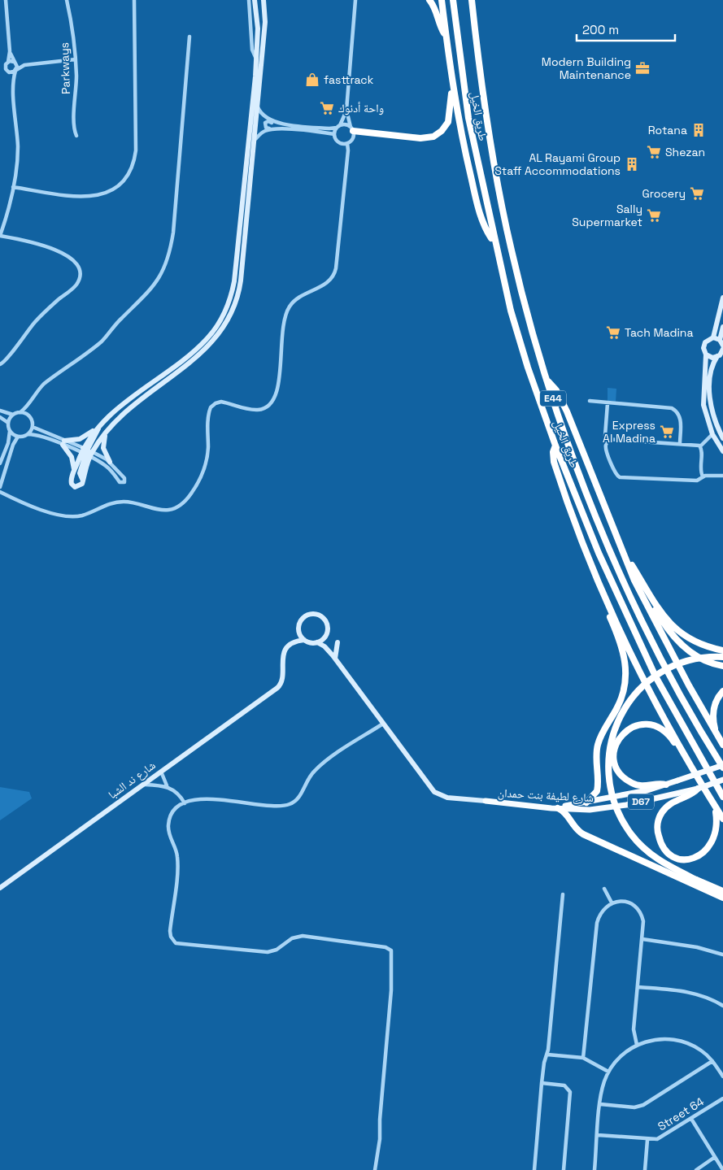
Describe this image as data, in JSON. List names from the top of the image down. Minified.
{"streets":{"highway":["طريق الخيل","E44"],"main road":["شارع لطيفة بنت حمدان","D67"],"street":["Parkways","شارع ند الشبا","Street 64"]},"crossings":[["طريق الخيل","شارع لطيفة بنت حمدان"]],"places":{"office":["Modern Building Maintenance"],"shop":["fasttrack"],"supermarket":["واحة أدنوك","Shezan","Grocery","Sally Supermarket","Tach Madina","Express Al Madina"],"building":["Rotana","AL Rayami Group Staff Accommodations"]},"scale_bar":"200 m"}
